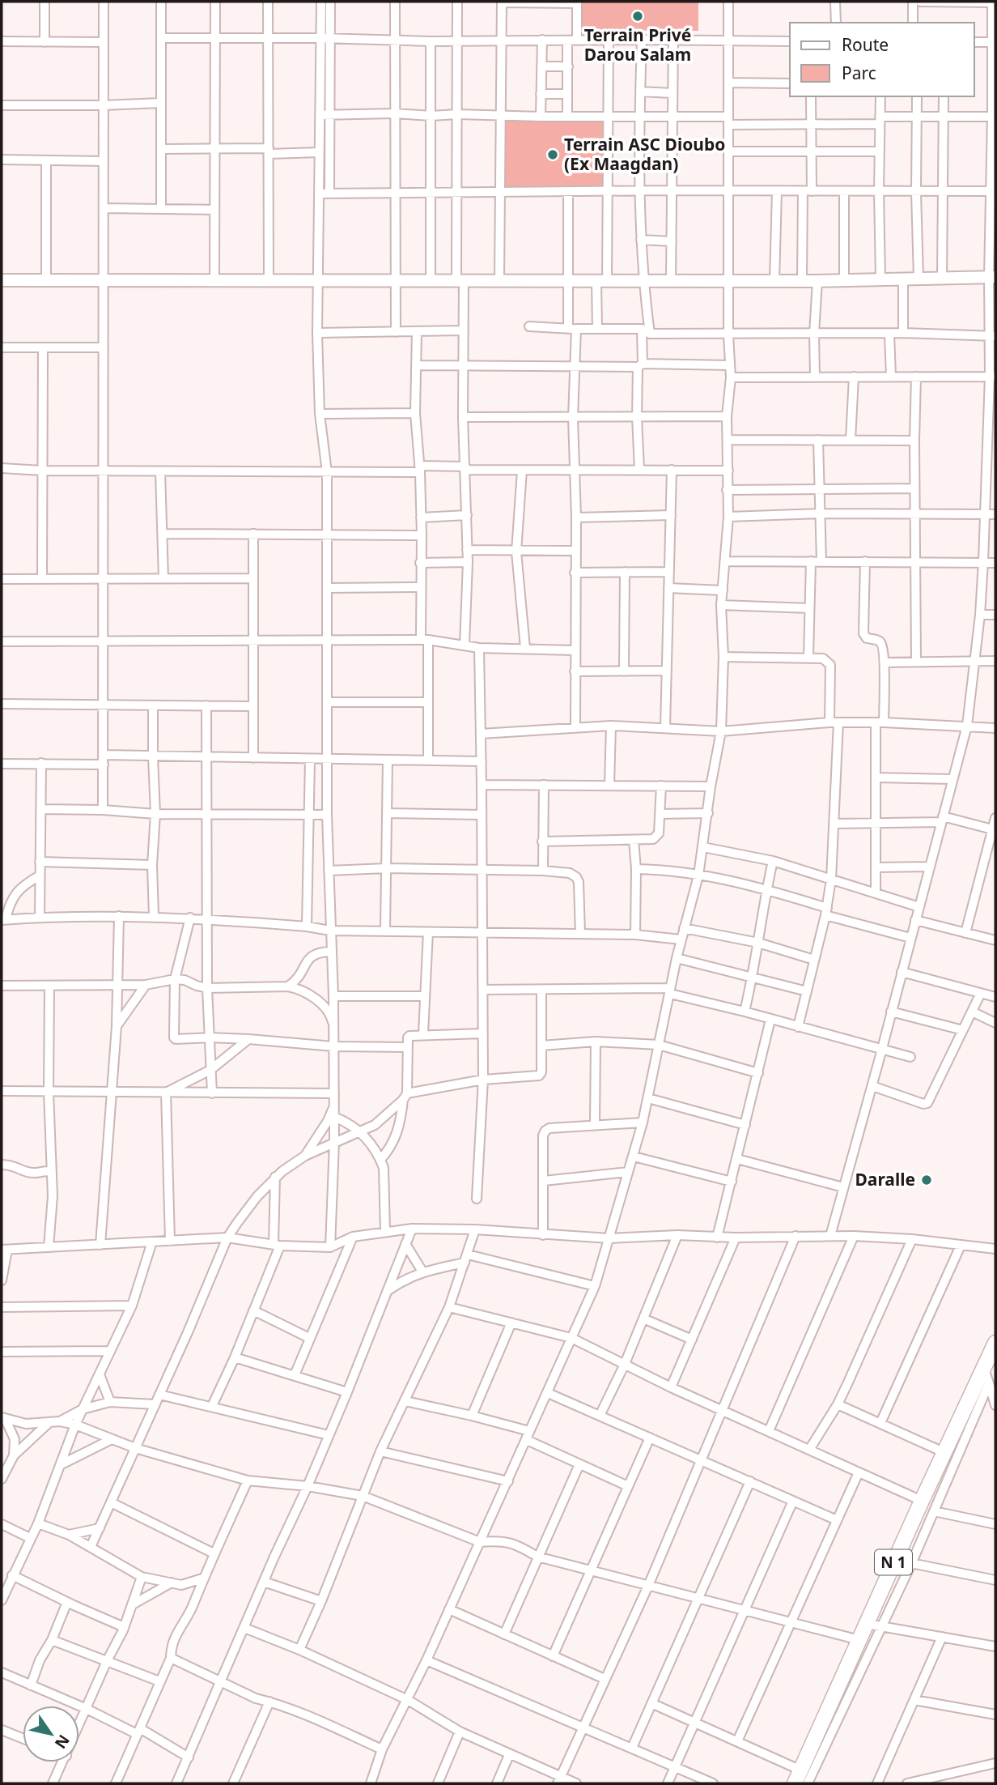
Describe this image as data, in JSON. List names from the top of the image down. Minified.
{"streets":{"highway":["N 1"]},"places":["Terrain Privé Darou Salam","Terrain ASC Dioubo (Ex Maagdan)","Daralle"],"legend":["Route","Parc"],"north":"bottom right"}
